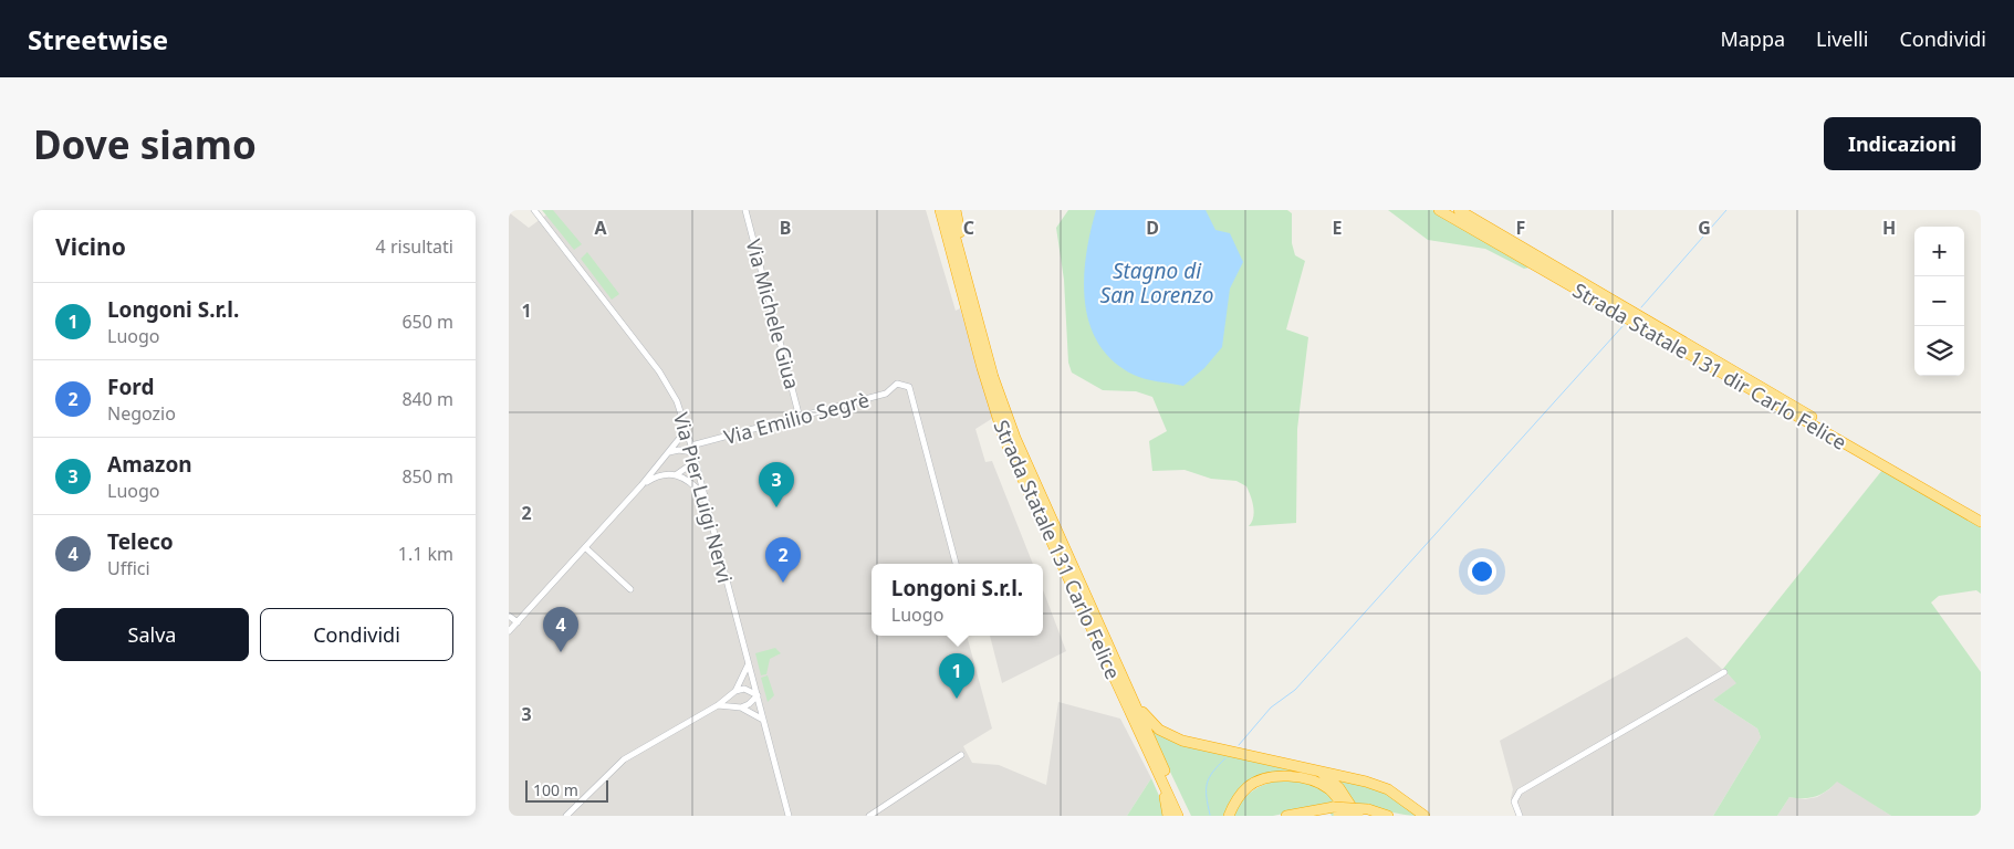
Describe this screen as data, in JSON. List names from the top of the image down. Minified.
{"streets":{"highway":["Strada Statale 131 dir Carlo Felice","Strada Statale 131 Carlo Felice"],"street":["Via Michele Giua","Via Emilio Segrè","Via Pier Luigi Nervi"]},"crossings":[["Via Michele Giua","Via Emilio Segrè"],["Via Emilio Segrè","Via Pier Luigi Nervi"]],"water":["Stagno di San Lorenzo"],"scale_bar":"100 m","page":{"header":"Streetwise","nav":["Mappa","Livelli","Condividi"],"buttons":["Indicazioni",["Salva","Condividi"]],"title":"Dove siamo","heading":["Vicino","4 risultati"],"map_buttons":["+","−"],"list":[{"mark":"1","name":"Longoni S.r.l.","note":"Luogo","value":"650 m"},{"mark":"2","name":"Ford","note":"Negozio","value":"840 m"},{"mark":"3","name":"Amazon","note":"Luogo","value":"850 m"},{"mark":"4","name":"Teleco","note":"Uffici","value":"1.1 km"}],"pins":["3","2","4","1"],"popup":["Longoni S.r.l.","Luogo"],"scale":"100 m"},"grid":{"columns":["A","B","C","D","E","F","G","H"],"rows":["1","2","3"]}}
